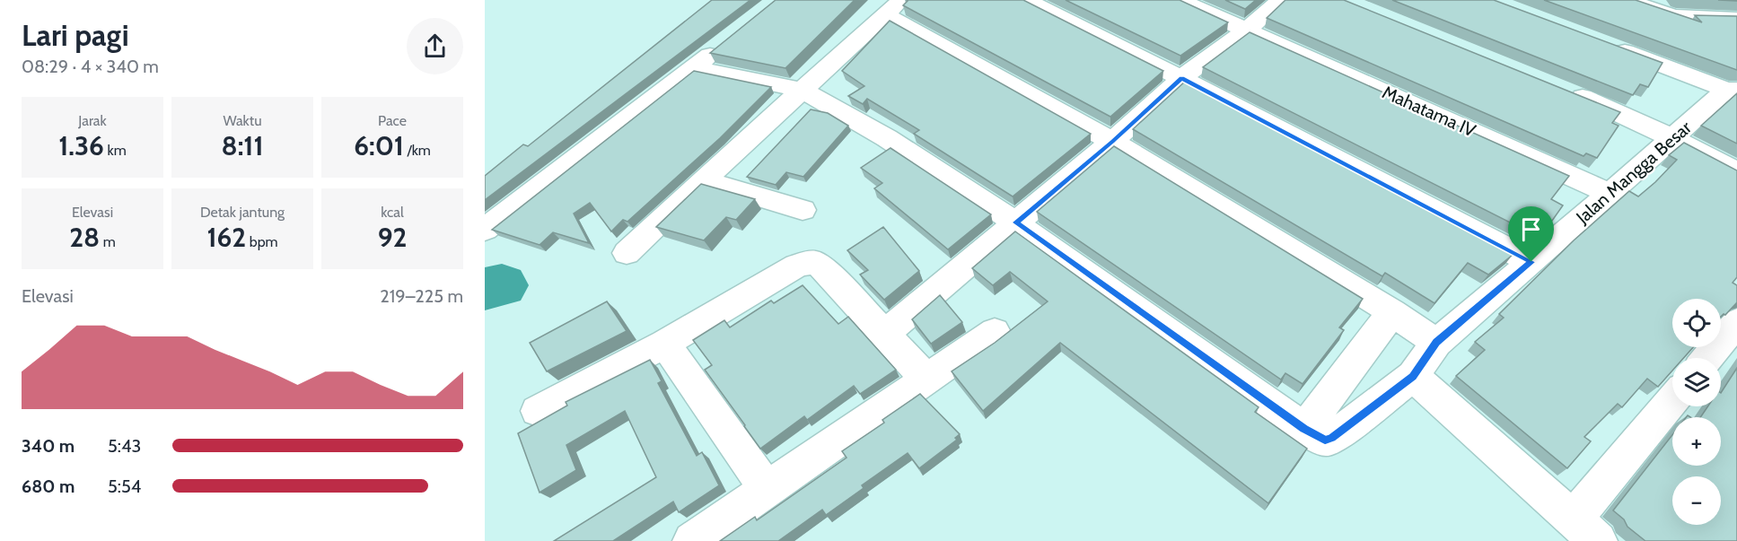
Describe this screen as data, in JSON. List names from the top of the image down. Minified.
{"streets":{"street":["Mahatama IV","Jalan Mangga Besar"]},"crossings":[["Mahatama IV","Jalan Mangga Besar"]],"page":{"heading":["Lari pagi","08:29 · 4 × 340 m"],"stats":[["Jarak","1.36 km"],["Waktu","8:11"],["Pace","6:01 /km"],["Elevasi","28 m"],["Detak jantung","162 bpm"],["kcal","92"]],"chart":["Elevasi","219–225 m"],"map_buttons":["+","−"],"list":[{"name":"340 m","note":"5:43"},{"name":"680 m","note":"5:54"}]}}
